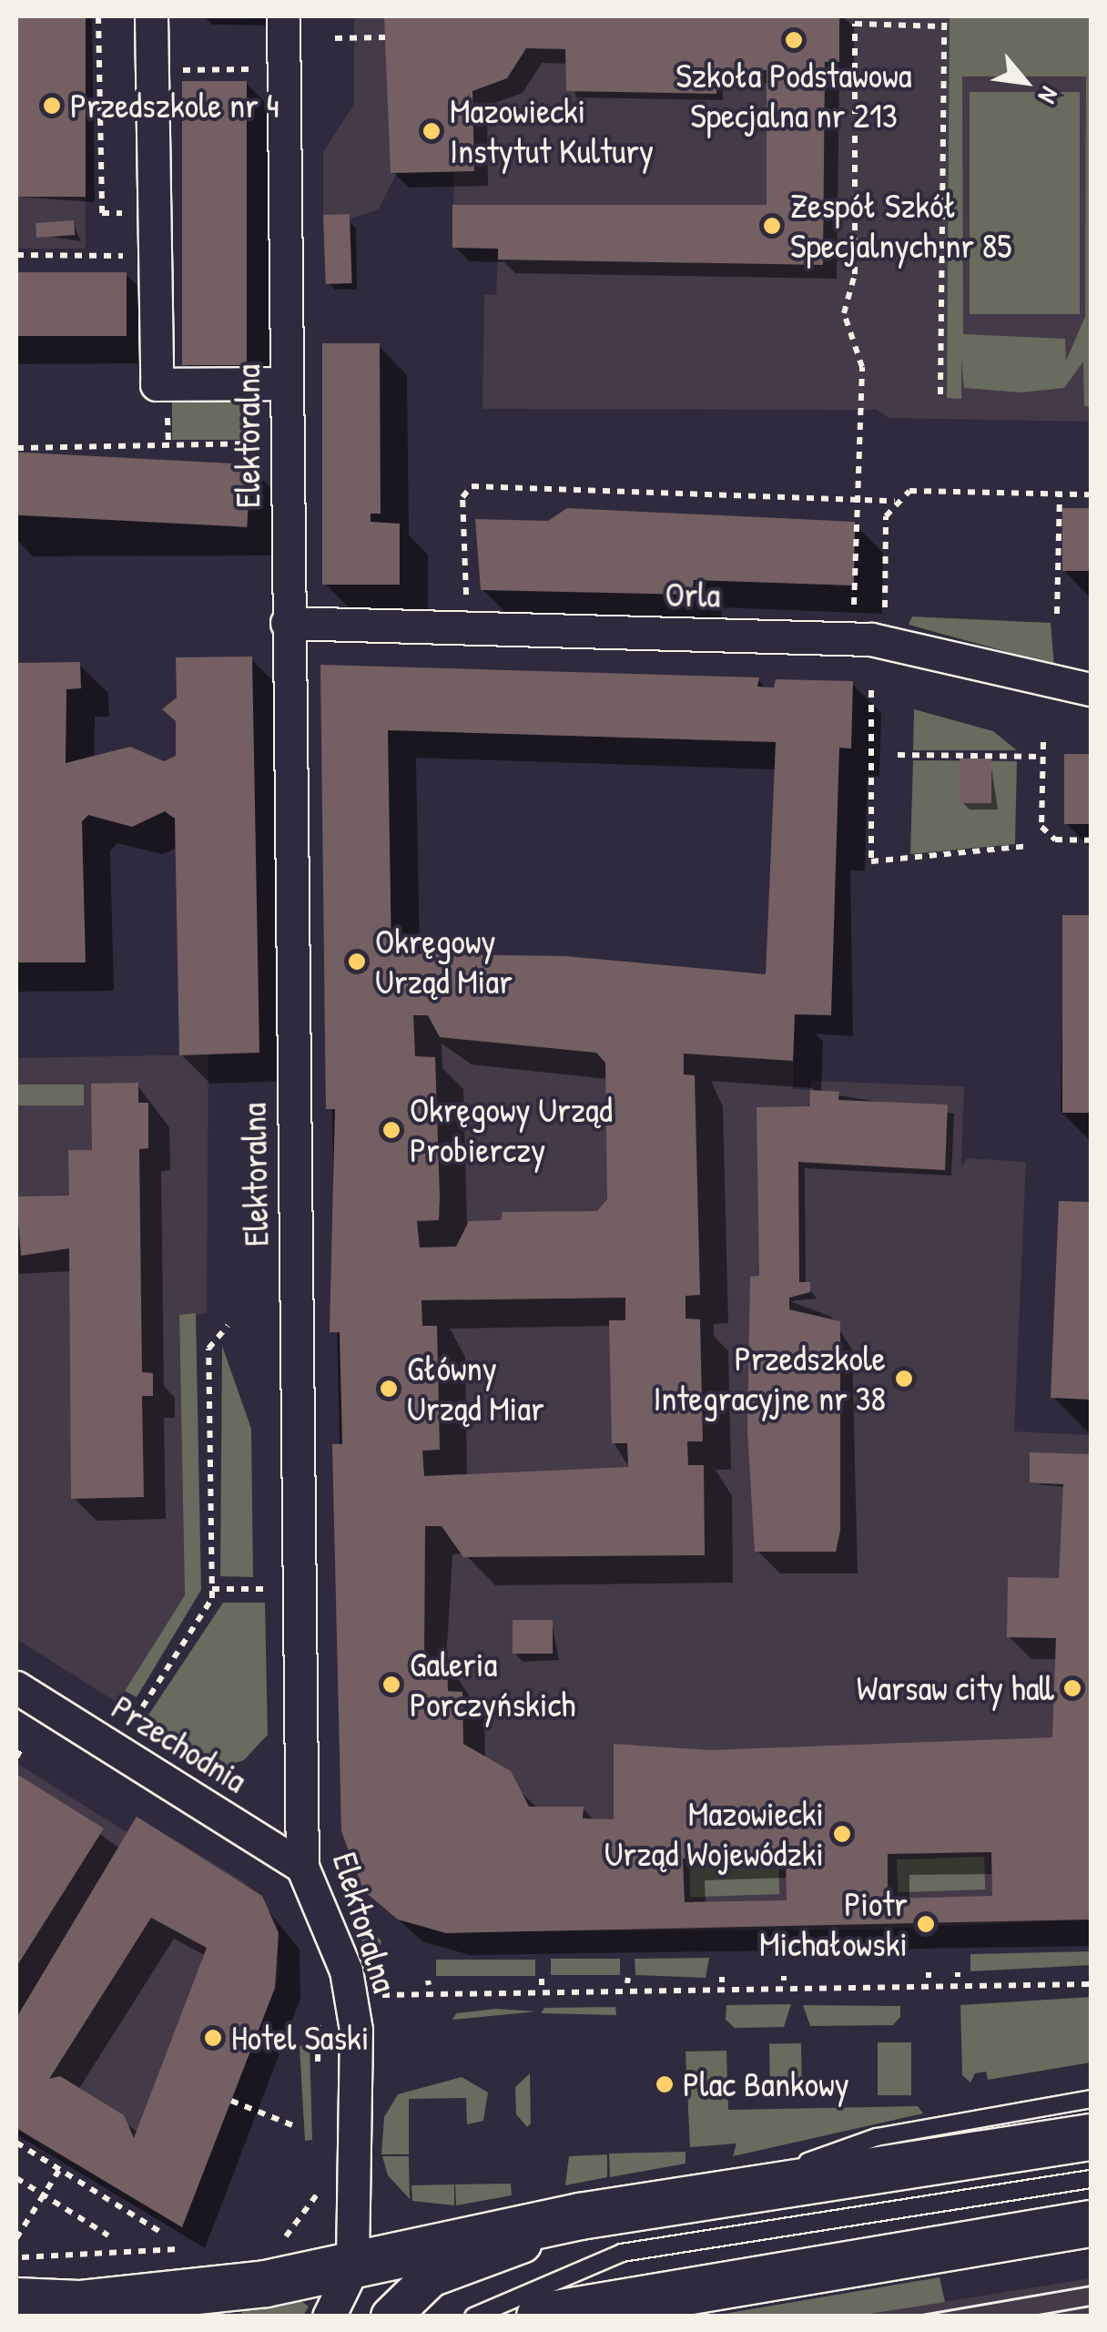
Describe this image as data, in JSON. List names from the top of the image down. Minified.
{"streets":{"street":["Elektoralna","Orla","Przechodnia"]},"crossings":[["Elektoralna","Orla"],["Elektoralna","Przechodnia"]],"places":["Szkoła Podstawowa Specjalna nr 213","Przedszkole nr 4","Mazowiecki Instytut Kultury","Zespół Szkół Specjalnych nr 85","Okręgowy Urząd Miar","Okręgowy Urząd Probierczy","Przedszkole Integracyjne nr 38","Główny Urząd Miar","Galeria Porczyńskich","Warsaw city hall","Mazowiecki Urząd Wojewódzki","Piotr Michałowski","Hotel Saski","Plac Bankowy"],"north":"bottom right"}
